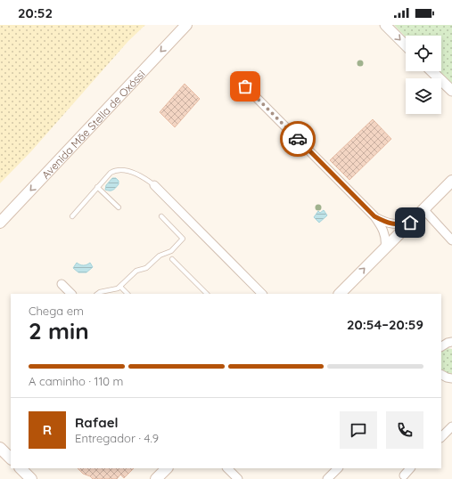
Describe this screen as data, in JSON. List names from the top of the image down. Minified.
{"streets":{"main road":["Avenida Mãe Stella de Oxóssi"]},"one_way":["Avenida Mãe Stella de Oxóssi"],"page":{"status":"20:52","heading":["2 min","Chega em","20:54–20:59"],"panel":["Rafael","Entregador · 4.9"],"bar":"A caminho · 110 m","round":"R"}}
